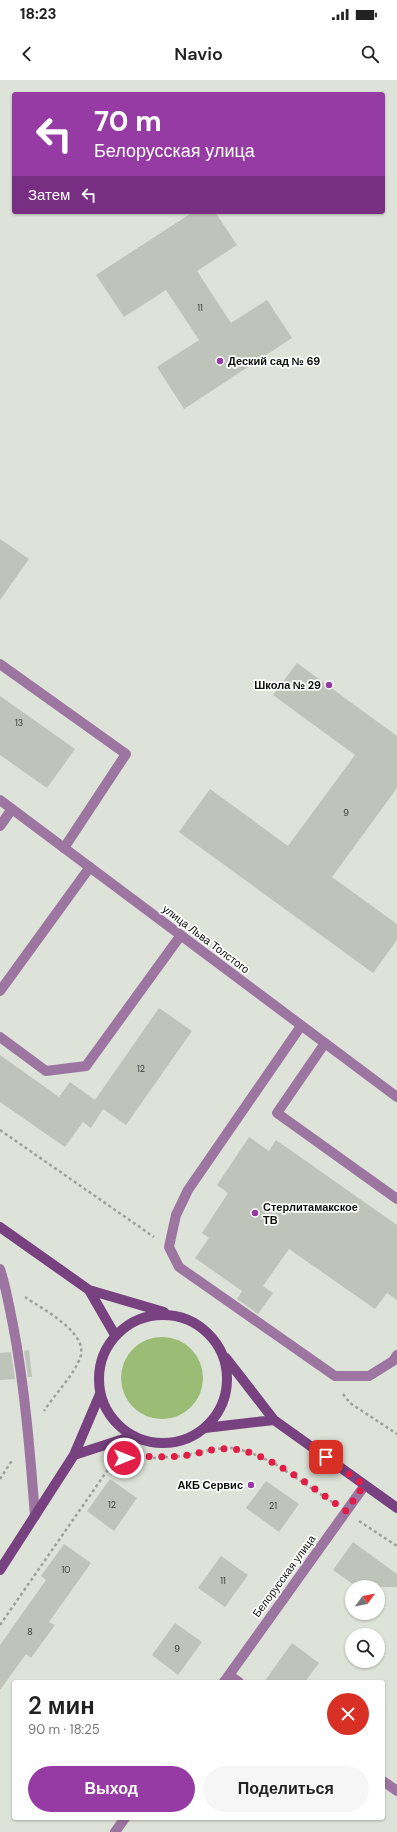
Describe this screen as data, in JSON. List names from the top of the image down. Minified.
{"streets":{"street":["улица Льва Толстого","Белорусская улица"]},"places":["Деский сад № 69","Школа № 29","Стерлитамакское ТВ","АКБ Сервис"],"house_numbers":["11","13","9","12","12","21","10","11","8","9"],"north":"top right","page":{"status":"18:23","header":"Navio","turn":["70 m","Белорусская улица"],"then":"Затем","heading":["2 мин","90 m · 18:25"],"buttons":["Выход","Поделиться"]}}
